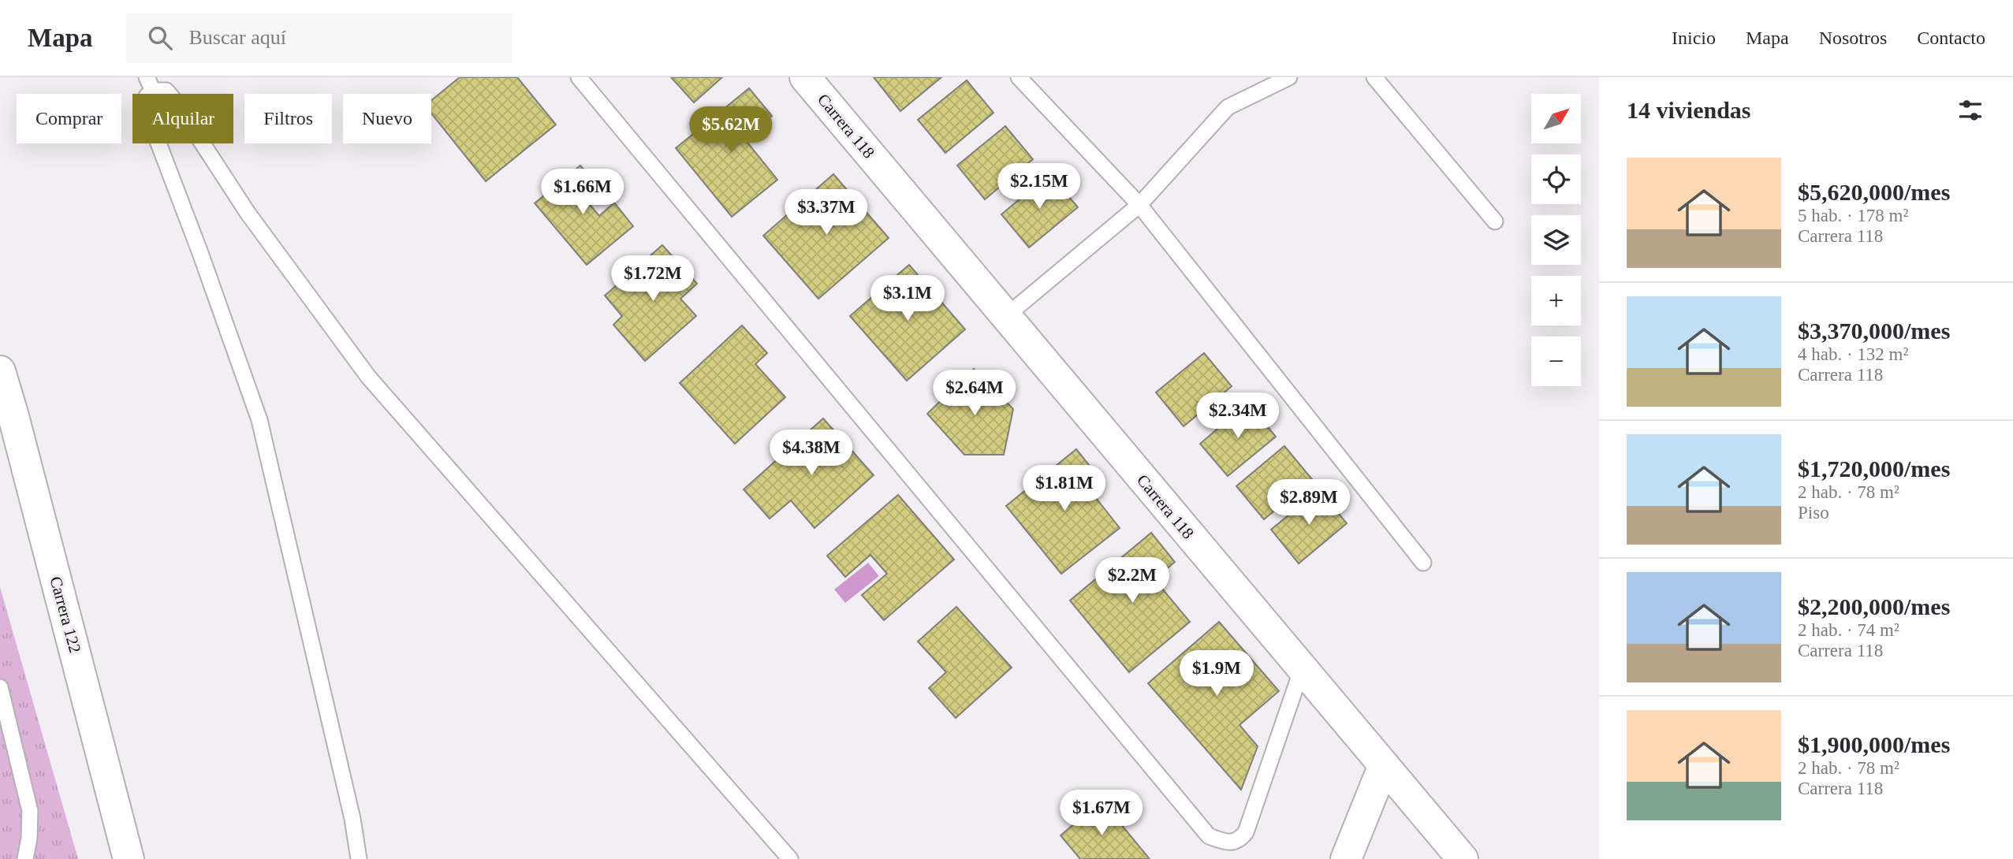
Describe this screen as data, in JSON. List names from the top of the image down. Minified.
{"streets":{"street":["Carrera 118","Carrera 122"]},"north":"top right","page":{"header":"Mapa","search":"Buscar aquí","nav":["Inicio","Mapa","Nosotros","Contacto"],"heading":"14 viviendas","map_buttons":["+","−"],"chip":["Comprar","Alquilar","Filtros","Nuevo"],"price":["$5.62M","$2.15M","$1.66M","$3.37M","$1.72M","$3.1M","$2.64M","$2.34M","$4.38M","$1.81M","$2.89M","$2.2M","$1.9M","$1.67M"],"list":[{"name":"$5,620,000/mes","note":"5 hab. · 178 m² · Carrera 118"},{"name":"$3,370,000/mes","note":"4 hab. · 132 m² · Carrera 118"},{"name":"$1,720,000/mes","note":"2 hab. · 78 m² · Piso"},{"name":"$2,200,000/mes","note":"2 hab. · 74 m² · Carrera 118"},{"name":"$1,900,000/mes","note":"2 hab. · 78 m² · Carrera 118"}]}}
